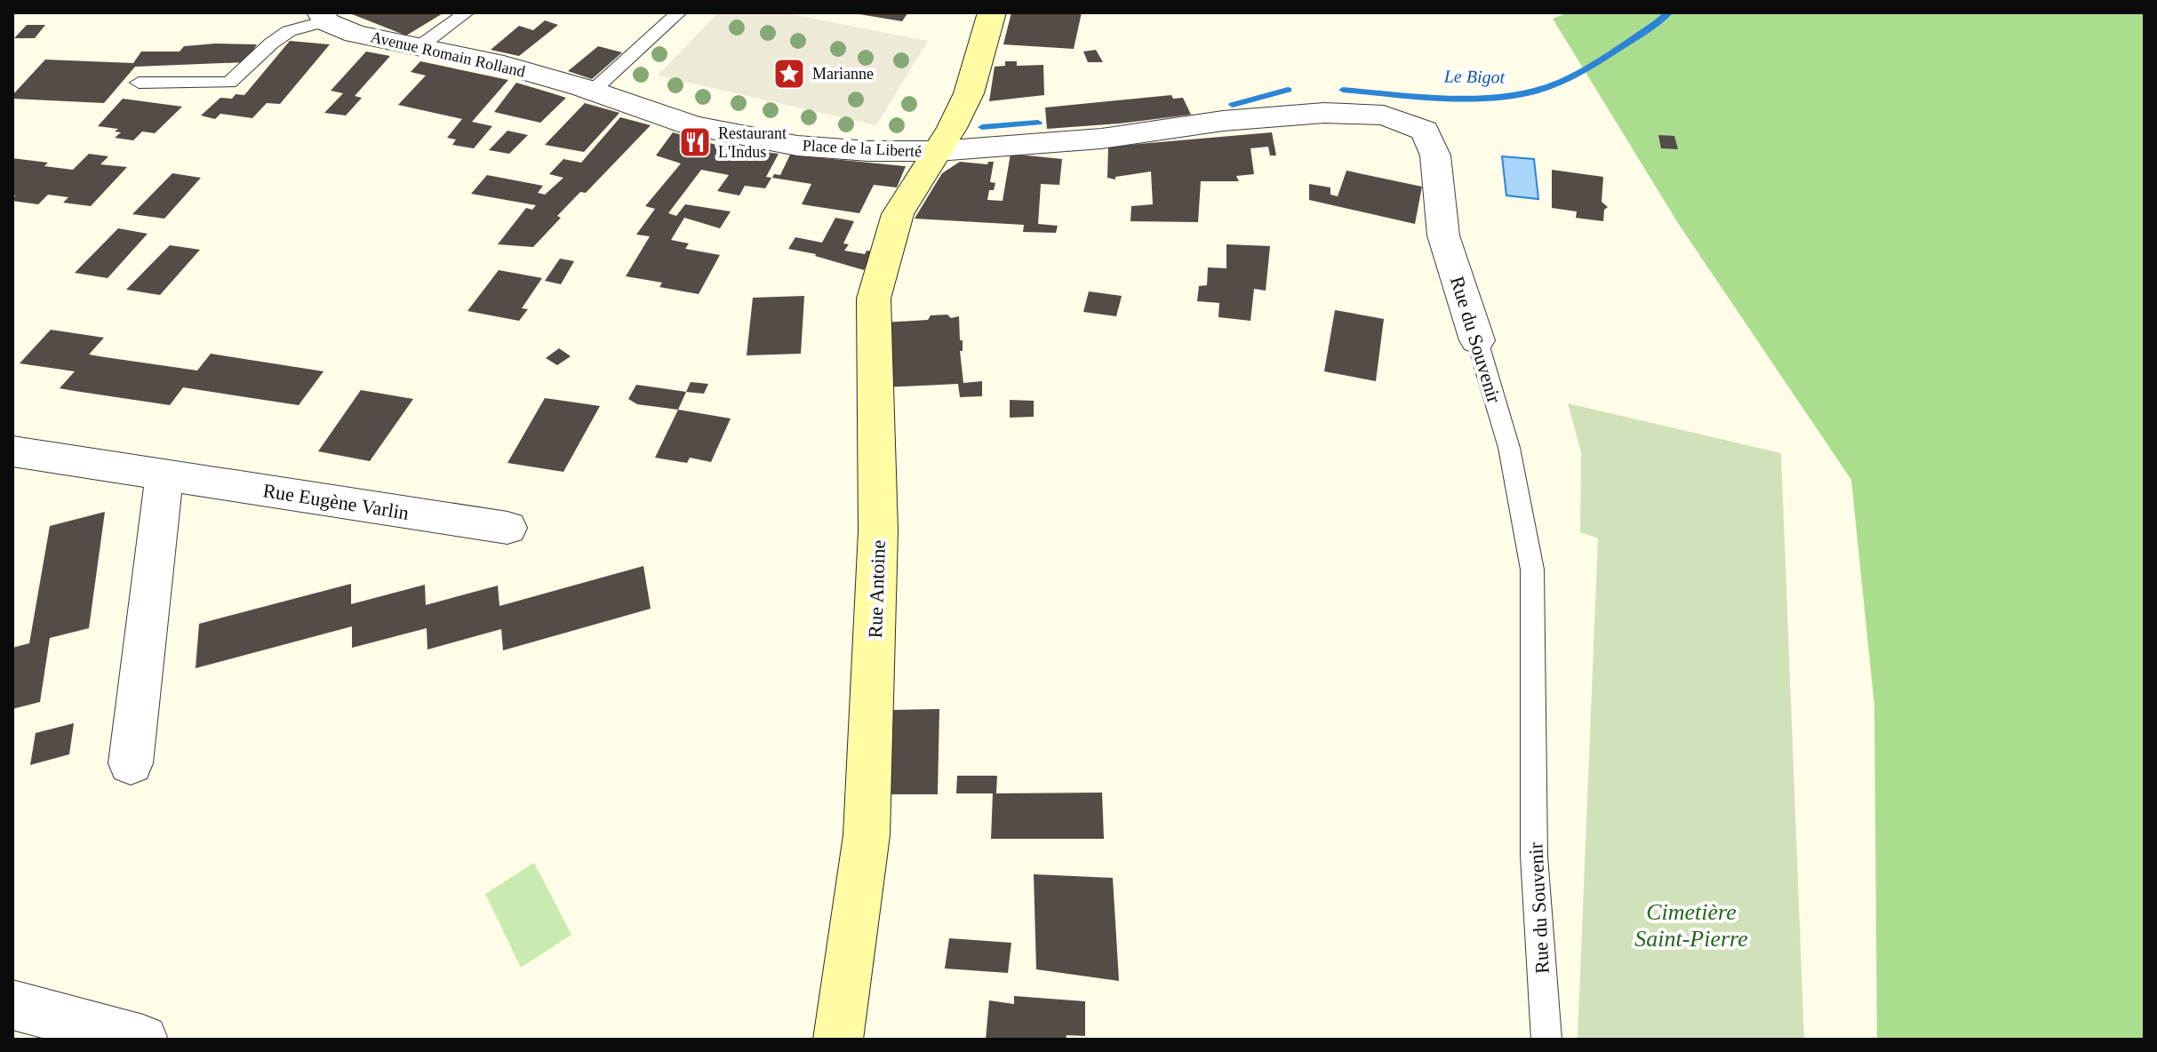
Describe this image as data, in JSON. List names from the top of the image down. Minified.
{"streets":{"street":["Avenue Romain Rolland","Place de la Liberté","Rue du Souvenir","Rue Eugène Varlin","Rue Antoine"]},"crossings":[["Avenue Romain Rolland","Place de la Liberté"],["Place de la Liberté","Rue du Souvenir"],["Place de la Liberté","Rue Antoine"],["Rue du Souvenir","Rue Antoine"]],"water":["Le Bigot"],"parks":["Cimetière Saint-Pierre"],"places":{"place":["Marianne"],"restaurant":["Restaurant L'Indus"]}}
